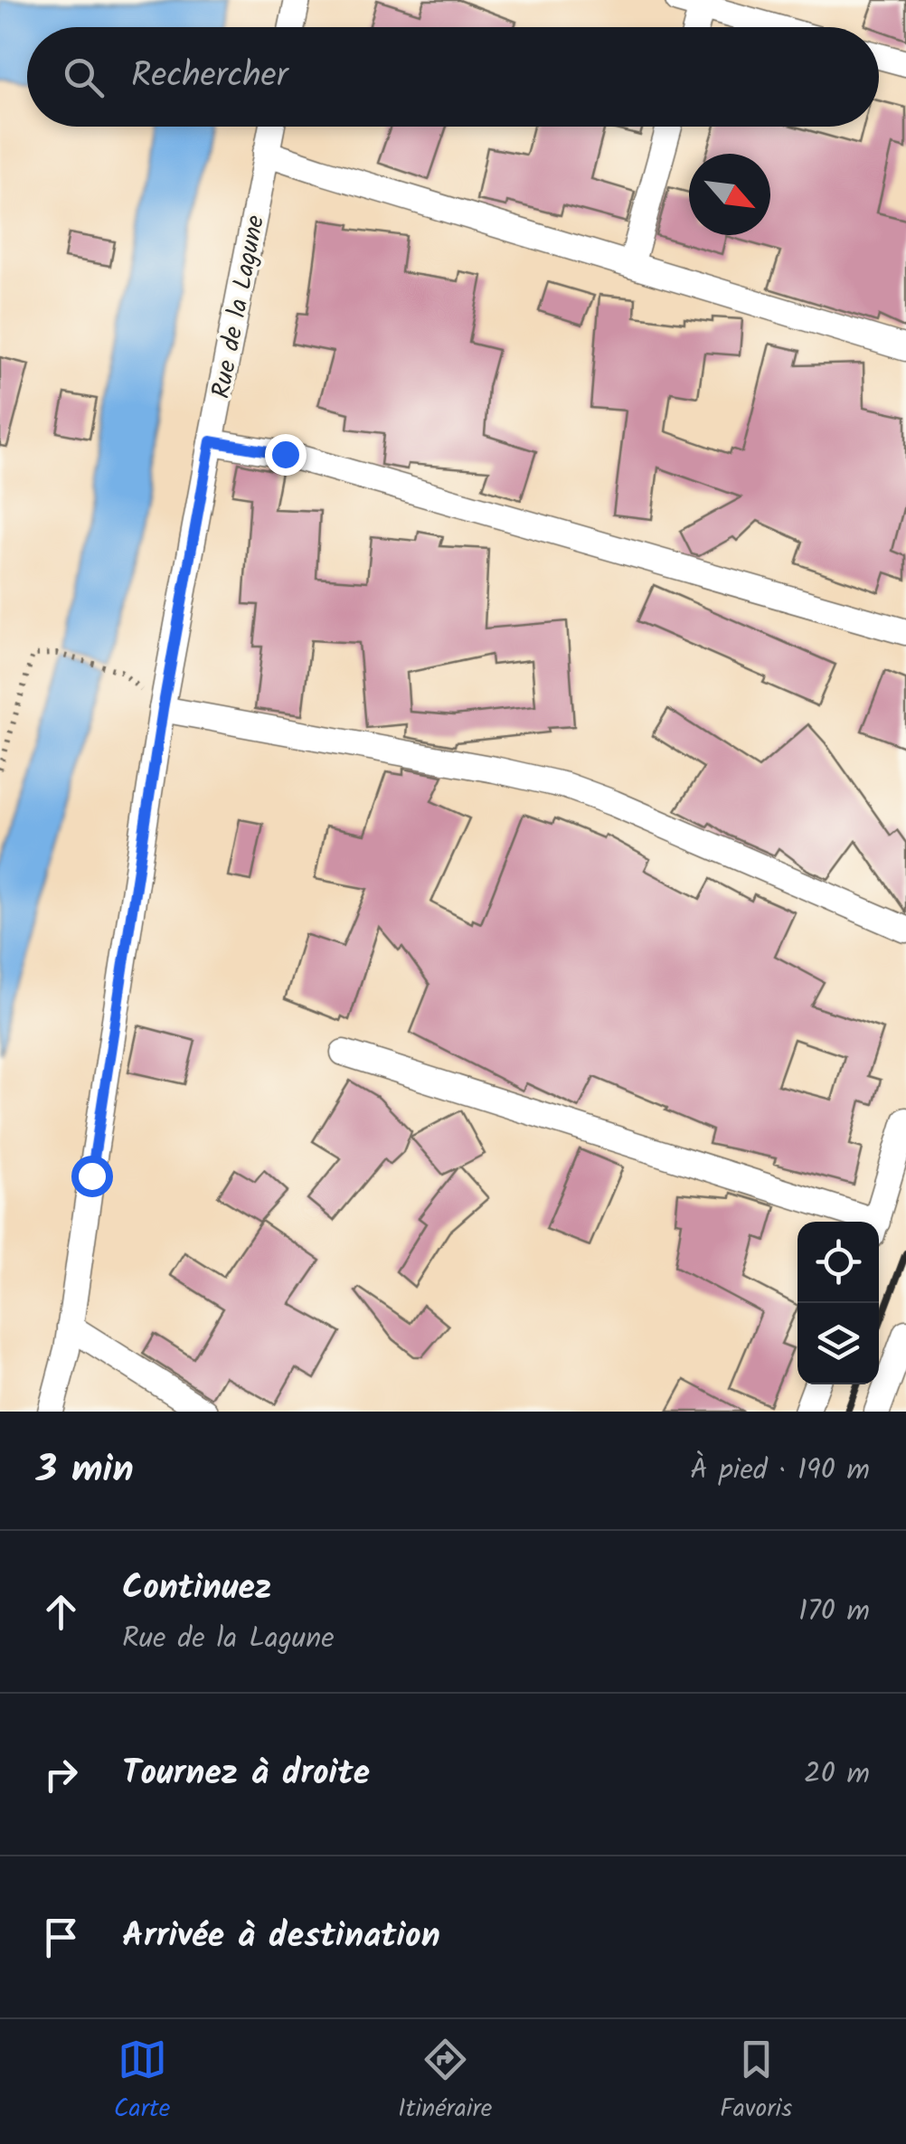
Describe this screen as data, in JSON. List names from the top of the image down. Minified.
{"streets":{"street":["Rue de la Lagune"]},"north":"bottom right","page":{"search":"Rechercher","heading":["3 min","À pied · 190 m"],"list":[["Continuez","Rue de la Lagune","170 m"],["Tournez à droite","20 m"],"Arrivée à destination"],"nav":["Carte","Itinéraire","Favoris"]}}
